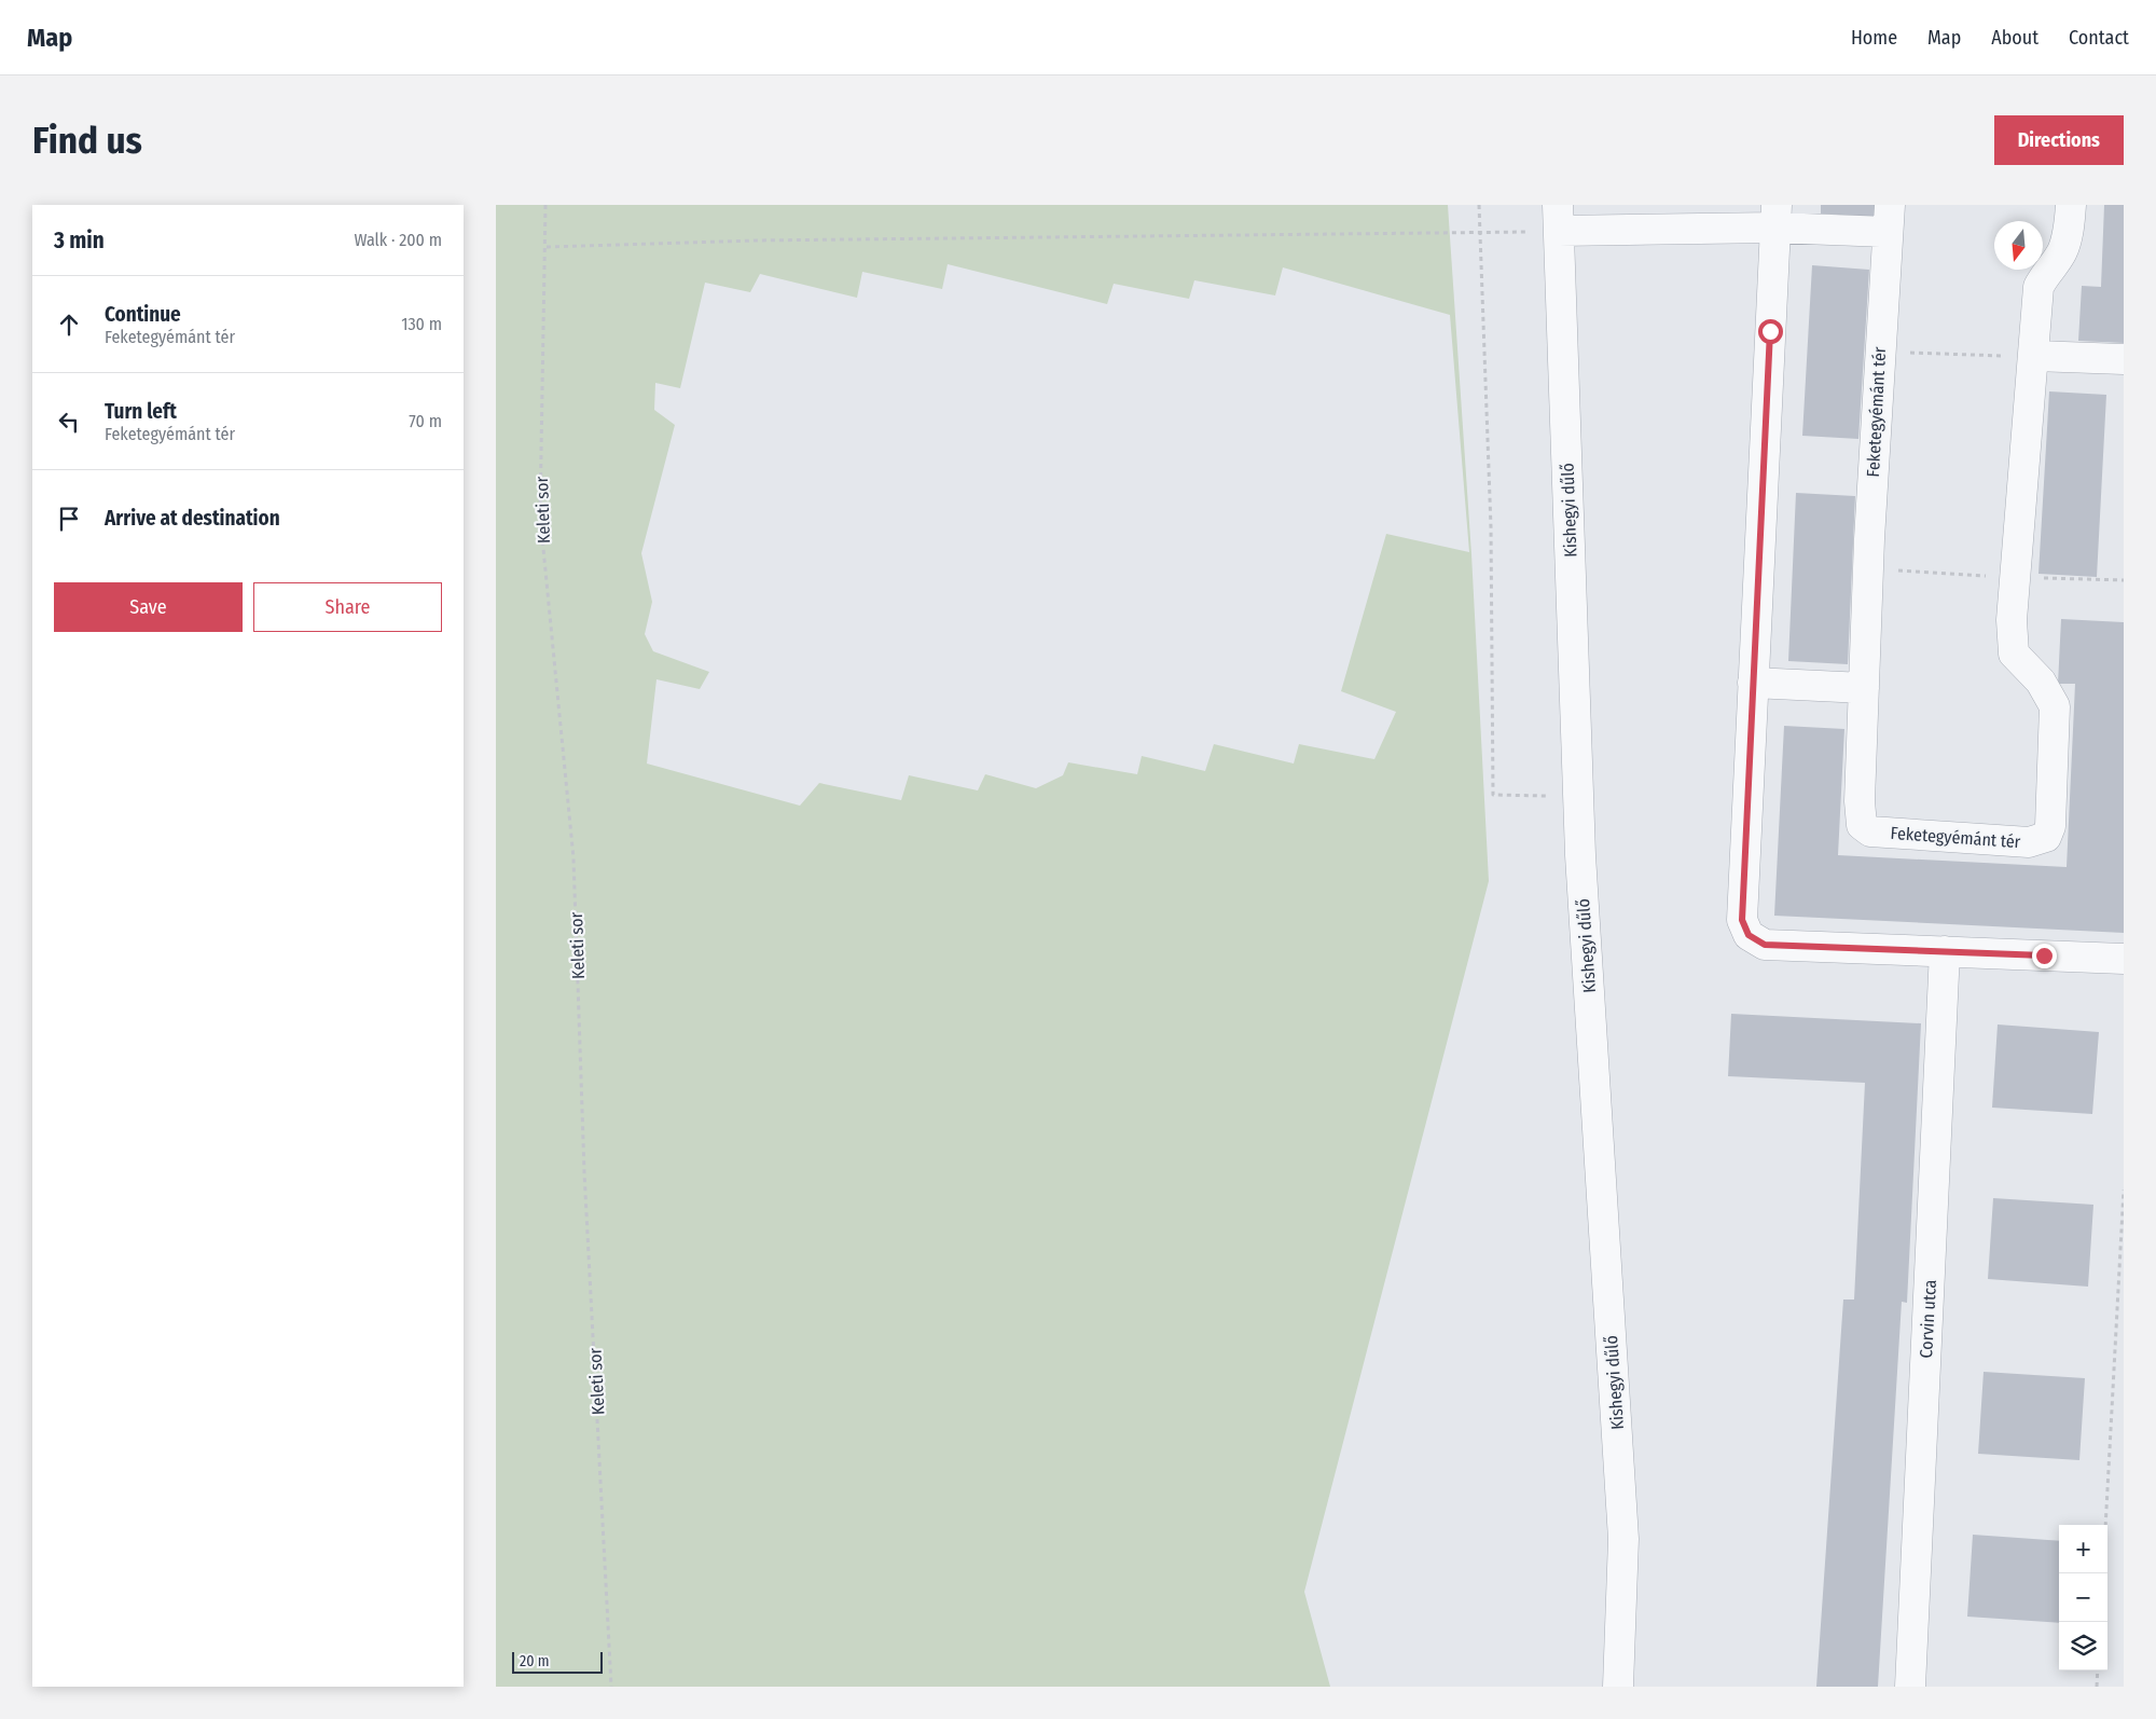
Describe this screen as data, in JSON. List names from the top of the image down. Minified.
{"streets":{"street":["Feketegyémánt tér","Kishegyi dűlő","Corvin utca"],"path":["Keleti sor"]},"crossings":[["Feketegyémánt tér","Kishegyi dűlő"]],"scale_bar":"20 m","north":"bottom","page":{"header":"Map","nav":["Home","Map","About","Contact"],"buttons":["Directions",["Save","Share"]],"title":"Find us","heading":["3 min","Walk · 200 m"],"list":[["Continue","Feketegyémánt tér","130 m"],["Turn left","Feketegyémánt tér","70 m"],"Arrive at destination"],"map_buttons":["+","−"],"scale":"20 m"}}
